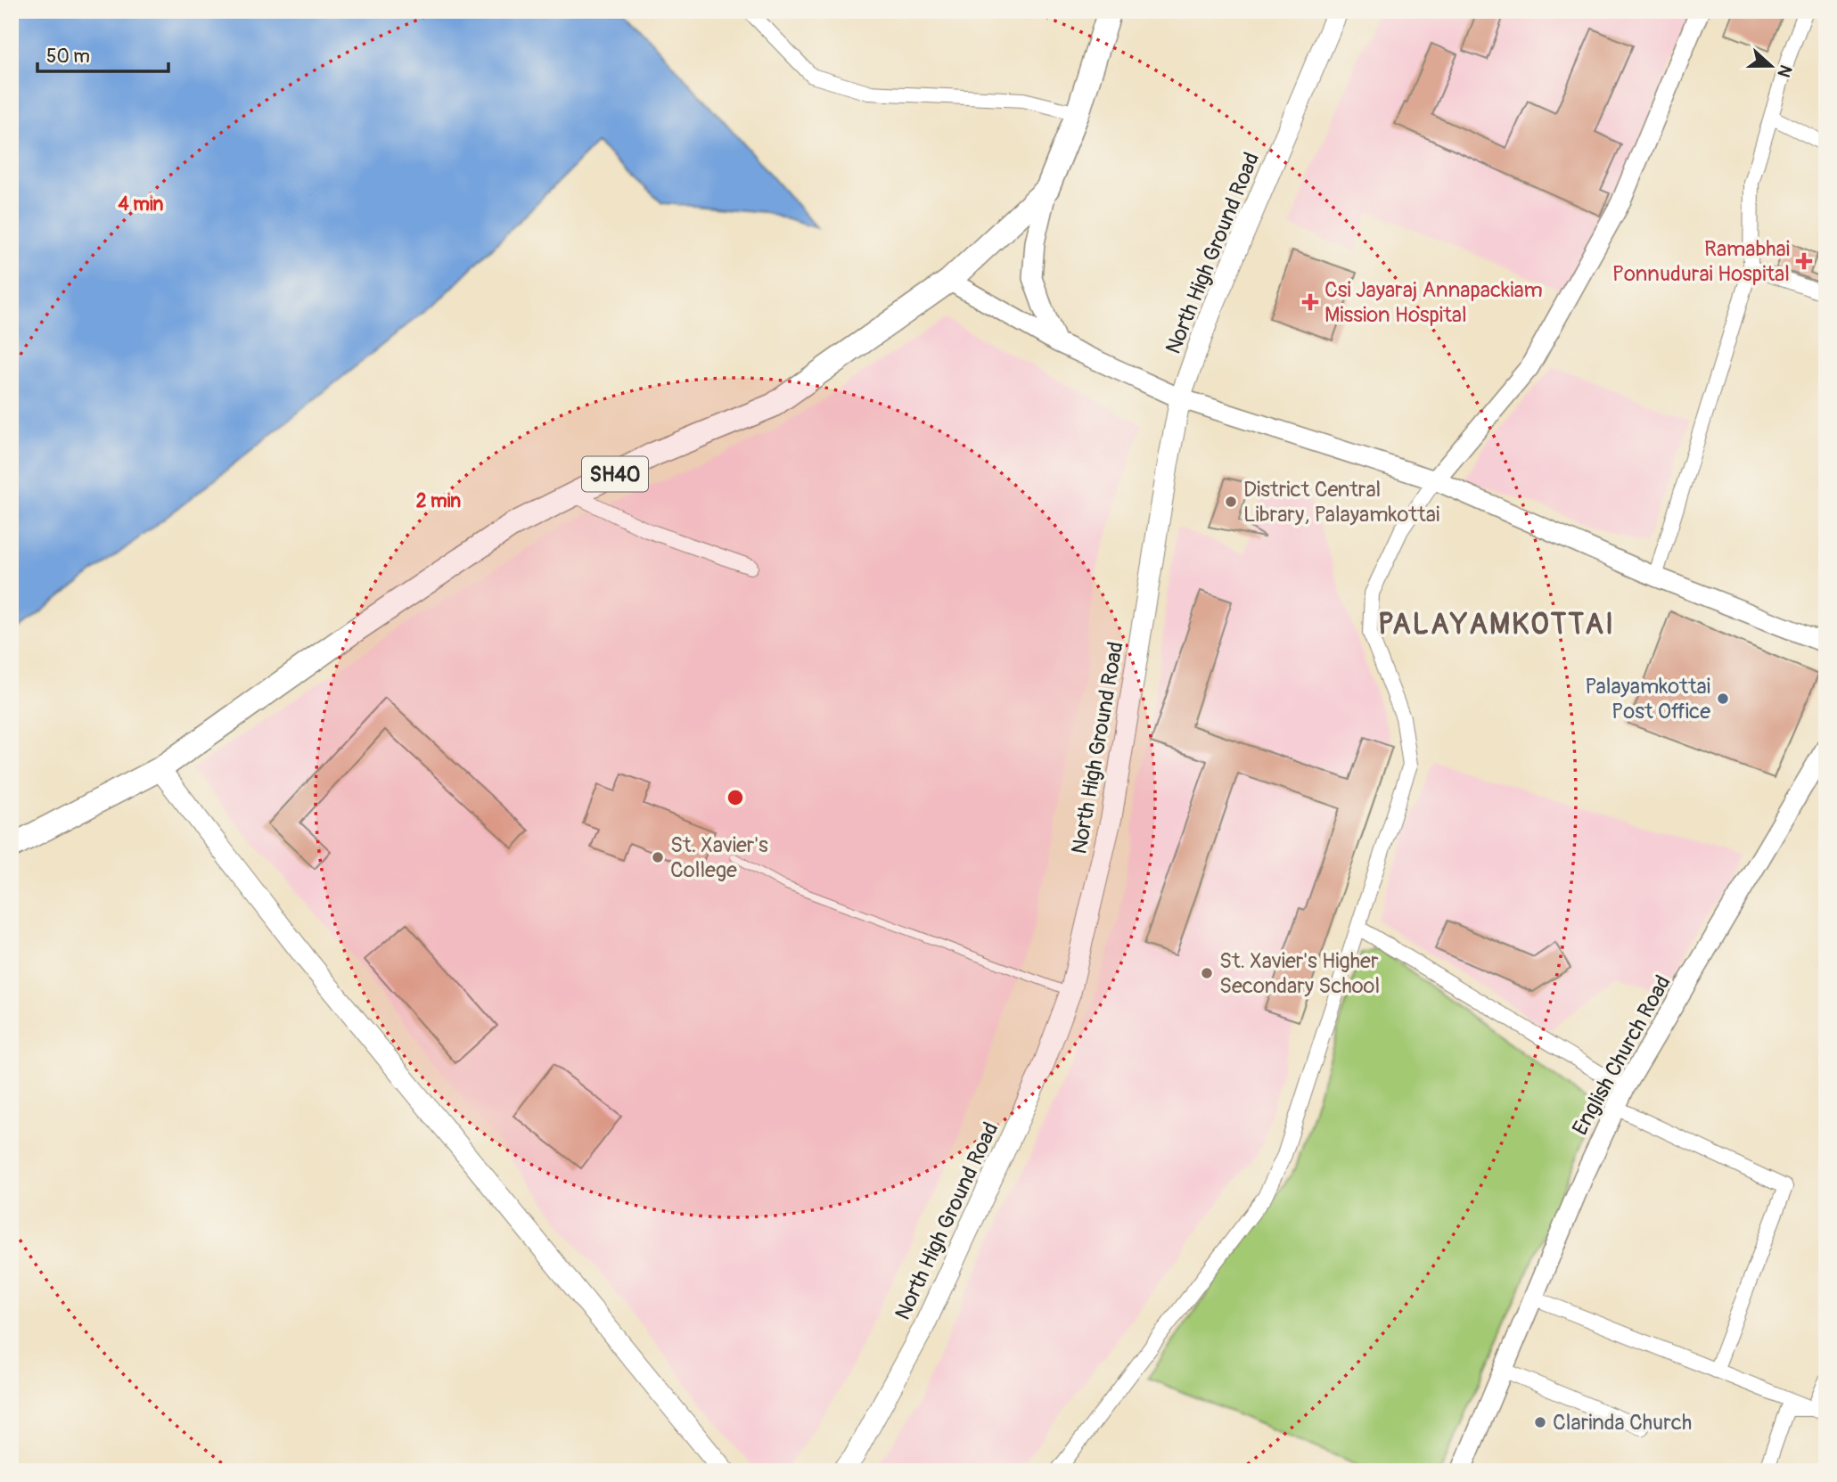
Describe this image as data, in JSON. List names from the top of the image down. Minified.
{"streets":{"main road":["North High Ground Road","SH40"],"street":["English Church Road"]},"districts":["PALAYAMKOTTAI"],"places":{"health":["Ramabhai Ponnudurai Hospital","Csi Jayaraj Annapackiam Mission Hospital"],"other":["District Central Library, Palayamkottai","Palayamkottai Post Office","St. Xavier's College","St. Xavier's Higher Secondary School","Clarinda Church"]},"scale_bar":"50 m","north":"right","rings":["4 min","2 min"]}
